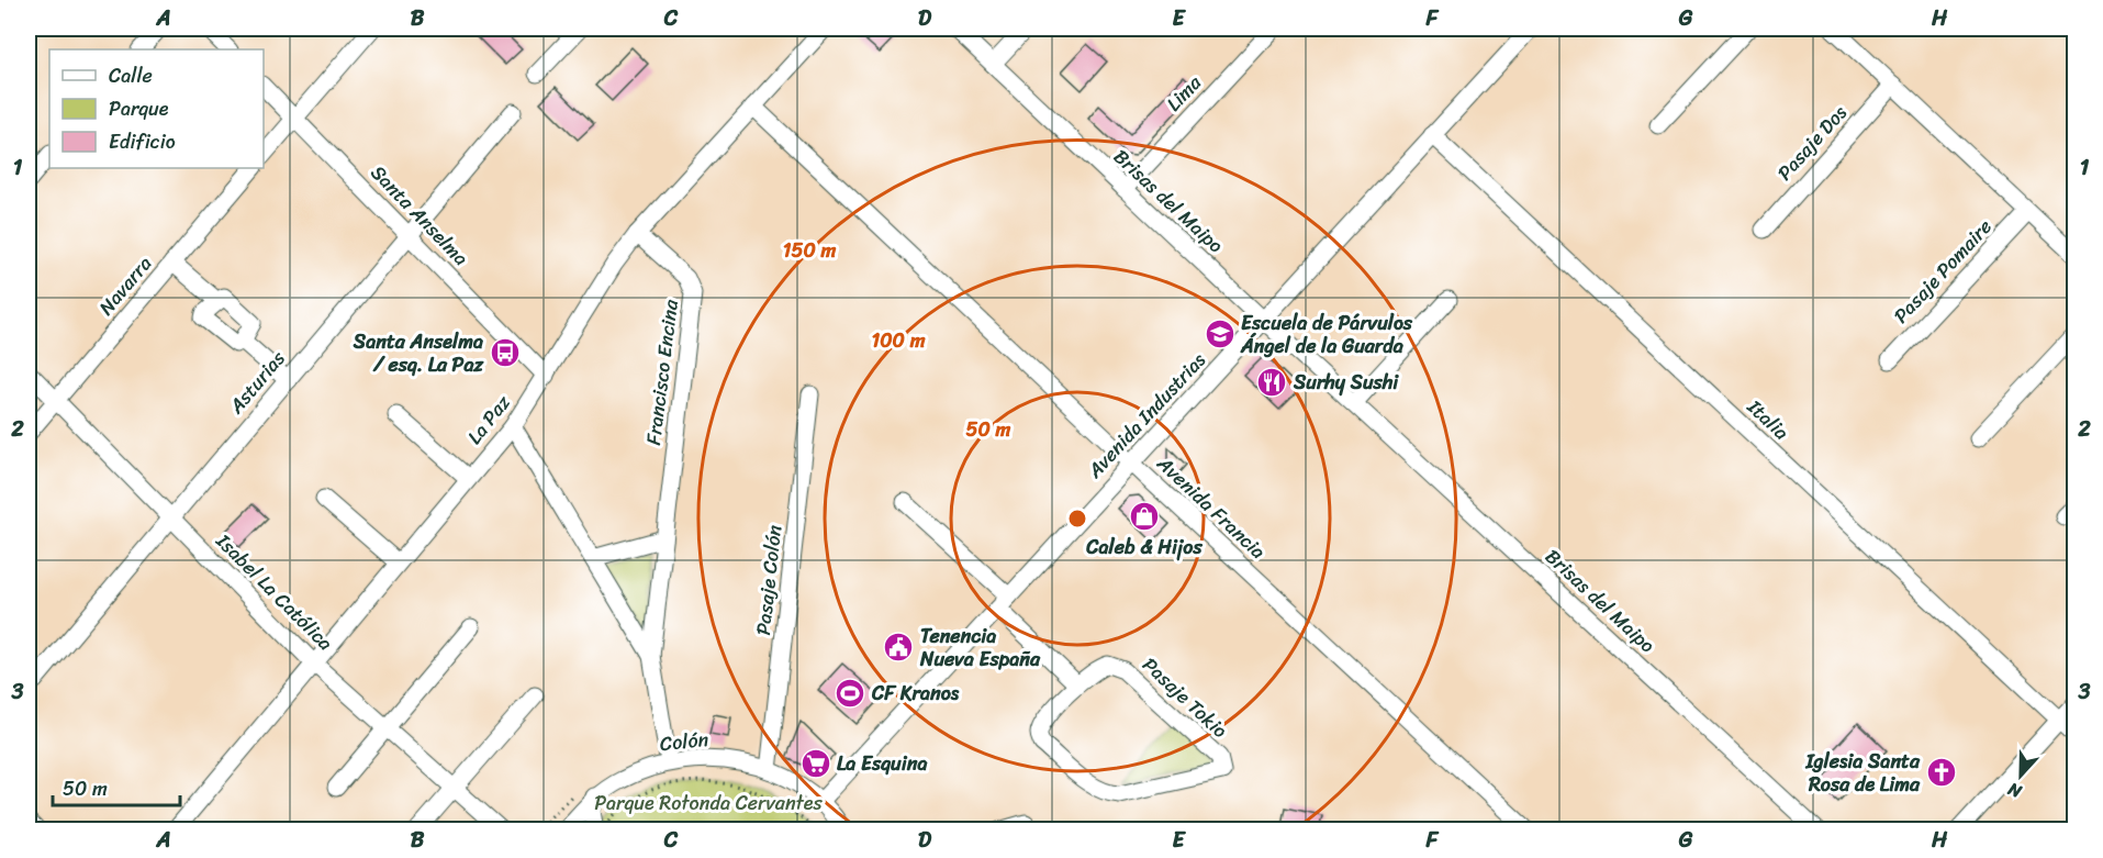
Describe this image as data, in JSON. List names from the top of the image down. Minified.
{"streets":{"street":["Lima","Pasaje Dos","Brisas del Maipo","Santa Anselma","Pasaje Pomaire","Navarra","Francisco Encina","Asturias","Avenida Industrias","La Paz","Italia","Avenida Francia","Pasaje Colón","Isabel La Católica","Pasaje Tokio","Colón"]},"crossings":[["Lima","Brisas del Maipo"],["Brisas del Maipo","Avenida Industrias"],["Santa Anselma","Asturias"],["Santa Anselma","La Paz"],["Navarra","Isabel La Católica"],["Francisco Encina","La Paz"],["Francisco Encina","Colón"],["Asturias","Isabel La Católica"],["Avenida Industrias","Italia"],["Avenida Industrias","Avenida Francia"],["Avenida Industrias","Colón"],["La Paz","Avenida Francia"],["La Paz","Isabel La Católica"],["Pasaje Colón","Colón"]],"parks":["Parque Rotonda Cervantes"],"places":{"school or university":["Escuela de Párvulos Ángel de la Guarda"],"bus stop":["Santa Anselma / esq. La Paz"],"restaurant":["Surhy Sushi"],"shop":["Caleb & Hijos"],"public building":["Tenencia Nueva España"],"sports":["CF Kranos"],"supermarket":["La Esquina"],"church":["Iglesia Santa Rosa de Lima"]},"legend":["Calle","Parque","Edificio"],"scale_bar":"50 m","north":"bottom","grid":{"columns":["A","B","C","D","E","F","G","H"],"rows":["1","2","3"]},"rings":["150 m","100 m","50 m"]}
